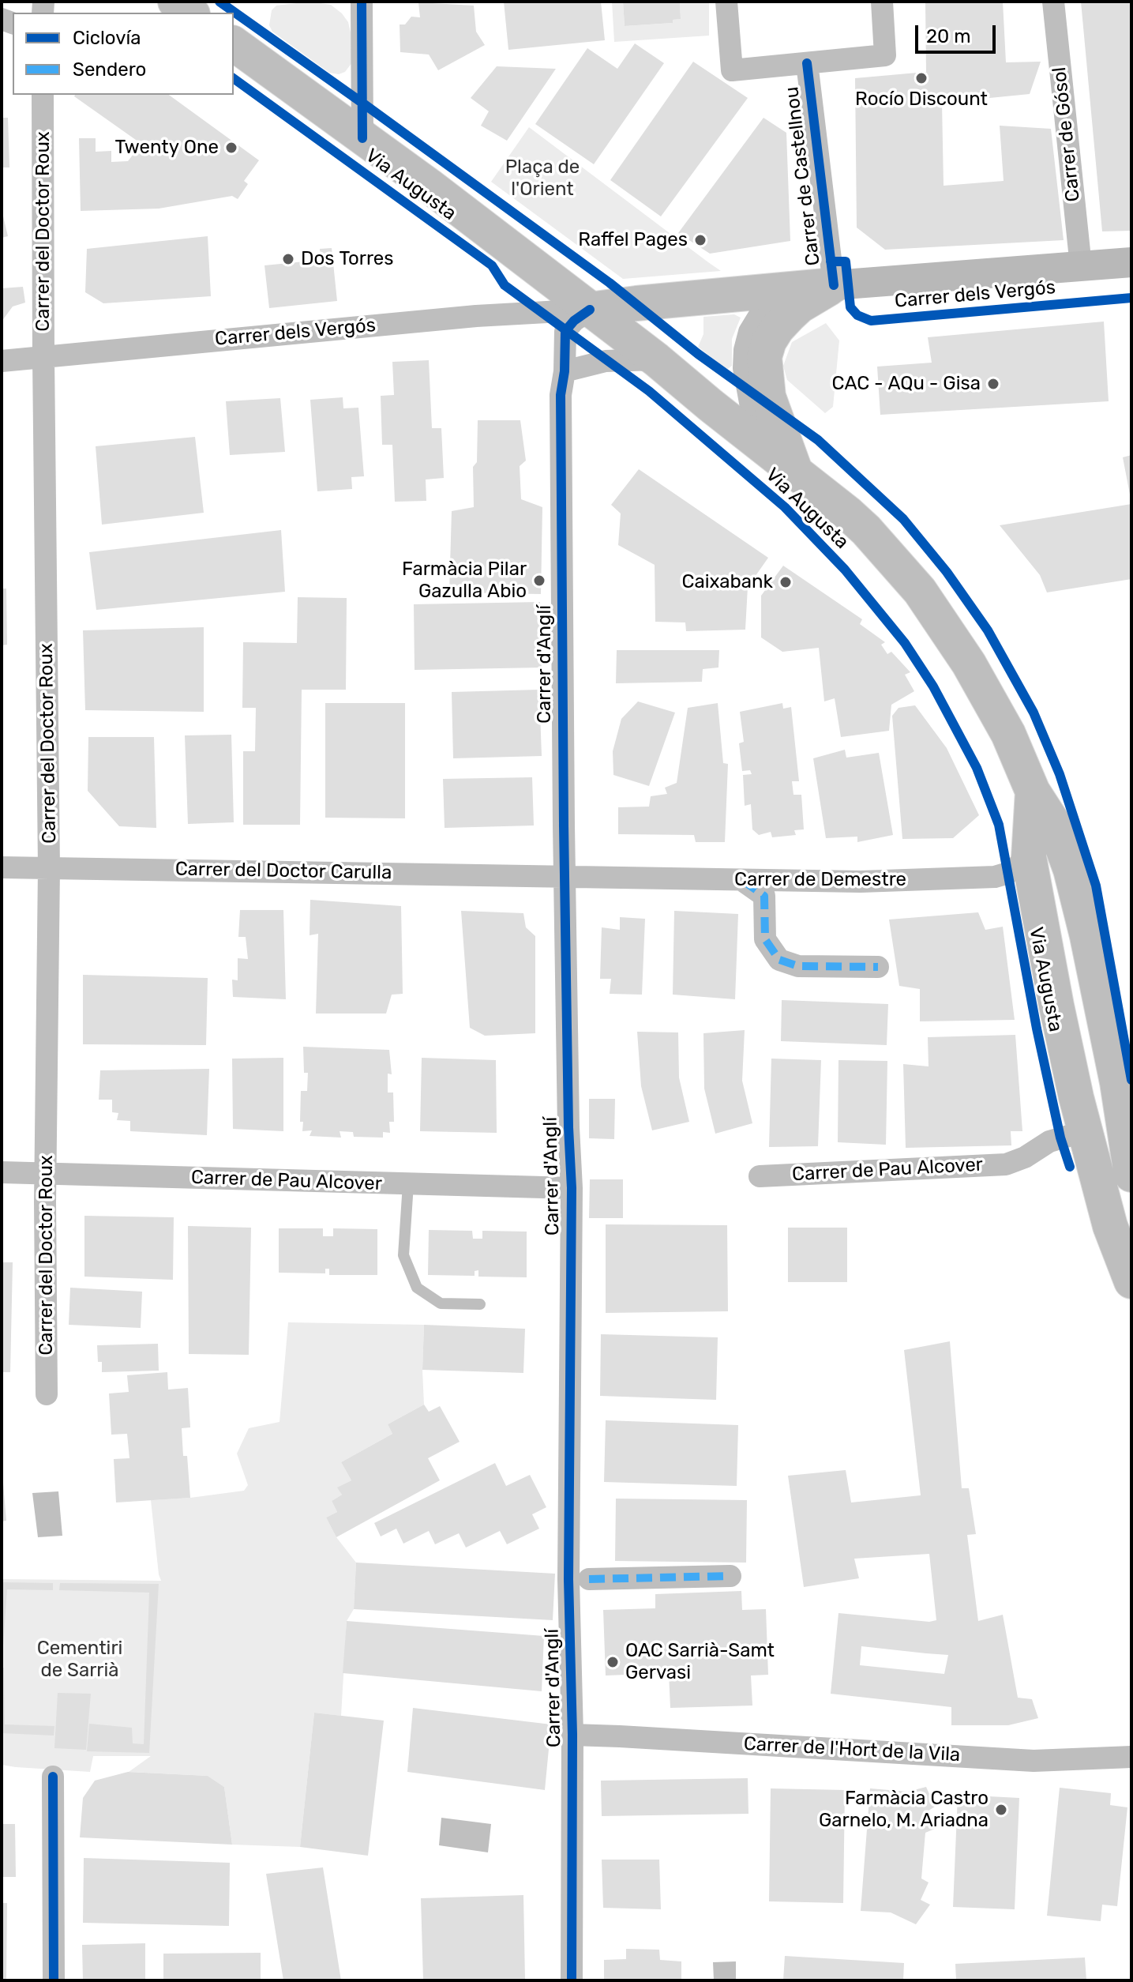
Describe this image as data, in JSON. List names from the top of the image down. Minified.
{"streets":{"main road":["Via Augusta"],"street":["Carrer de Gósol","Carrer de Castellnou","Carrer del Doctor Roux","Carrer dels Vergós","Carrer d'Anglí","Carrer del Doctor Carulla","Carrer de Demestre","Carrer de Pau Alcover","Carrer de l'Hort de la Vila"]},"crossings":[["Carrer de Gósol","Carrer dels Vergós"],["Carrer de Castellnou","Carrer dels Vergós"],["Via Augusta","Carrer dels Vergós"],["Via Augusta","Carrer d'Anglí"],["Via Augusta","Carrer de Demestre"],["Via Augusta","Carrer de Pau Alcover"],["Carrer del Doctor Roux","Carrer dels Vergós"],["Carrer del Doctor Roux","Carrer del Doctor Carulla"],["Carrer del Doctor Roux","Carrer de Pau Alcover"],["Carrer dels Vergós","Carrer d'Anglí"],["Carrer d'Anglí","Carrer del Doctor Carulla"],["Carrer d'Anglí","Carrer de Demestre"],["Carrer d'Anglí","Carrer de Pau Alcover"],["Carrer d'Anglí","Carrer de l'Hort de la Vila"],["Carrer del Doctor Carulla","Carrer de Demestre"]],"parks":["Plaça de l'Orient","Cementiri de Sarrià"],"places":["Rocío Discount","Twenty One","Raffel Pages","Dos Torres","CAC - AQu - Gisa","Farmàcia Pilar Gazulla Abio","Caixabank","OAC Sarrià-Samt Gervasi","Farmàcia Castro Garnelo, M. Ariadna"],"legend":["Ciclovía","Sendero"],"scale_bar":"20 m"}
